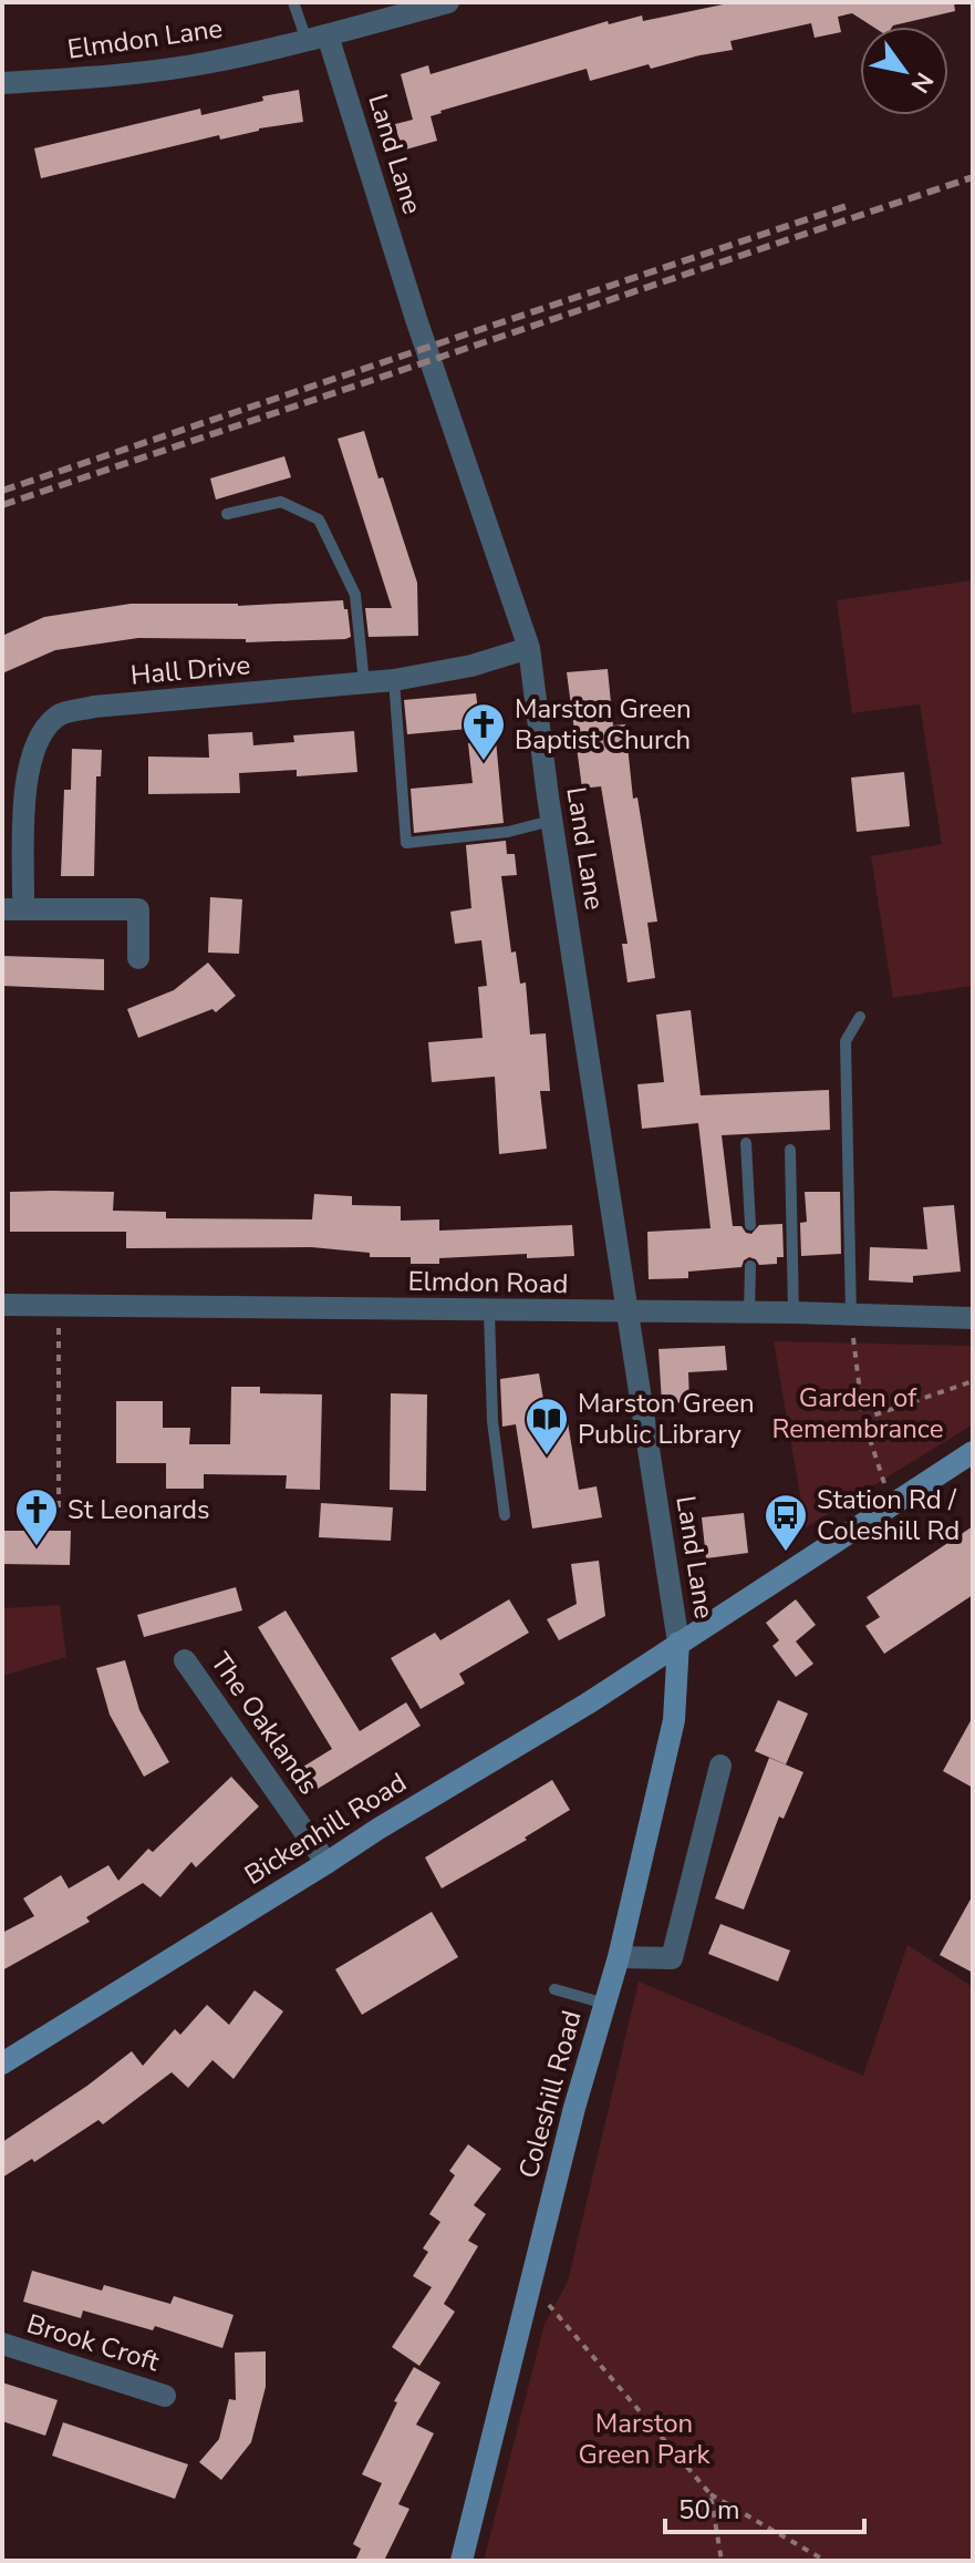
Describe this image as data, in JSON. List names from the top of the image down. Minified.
{"streets":{"street":["Elmdon Lane","Land Lane","Hall Drive","Elmdon Road","The Oaklands","Bickenhill Road","Coleshill Road","Brook Croft"]},"crossings":[["Elmdon Lane","Land Lane"],["Land Lane","Hall Drive"],["Land Lane","Elmdon Road"],["Land Lane","Bickenhill Road"],["Land Lane","Coleshill Road"],["The Oaklands","Bickenhill Road"],["Bickenhill Road","Coleshill Road"]],"parks":["Garden of Remembrance","Marston Green Park"],"places":{"church":["Marston Green Baptist Church","St Leonards"],"library":["Marston Green Public Library"],"bus stop":["Station Rd / Coleshill Rd"]},"scale_bar":"50 m","north":"bottom right"}
